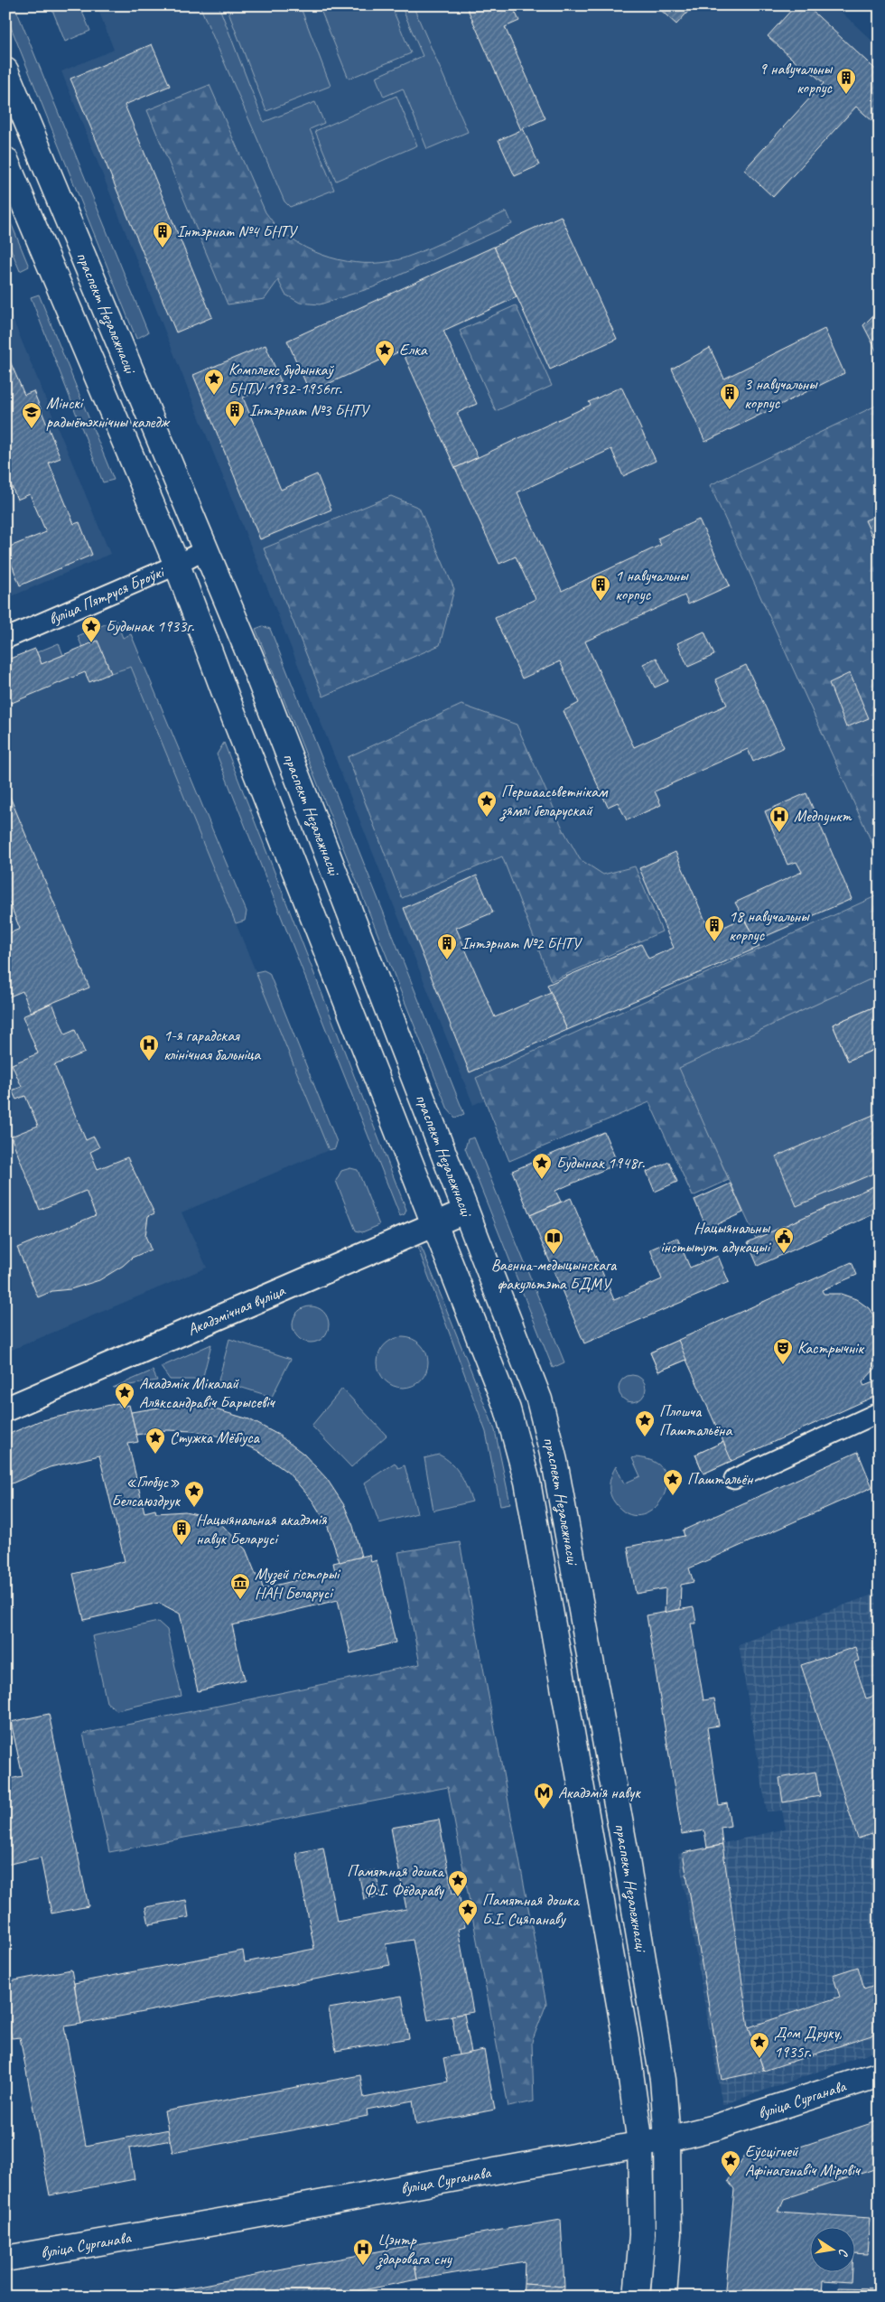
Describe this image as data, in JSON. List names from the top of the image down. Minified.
{"streets":{"main road":["праспект Незалежнасці","вуліца Сурганава"],"street":["вуліца Пятруся Броўкі","Акадэмічная вуліца"]},"crossings":[["праспект Незалежнасці","вуліца Пятруся Броўкі"],["праспект Незалежнасці","Акадэмічная вуліца"],["праспект Незалежнасці","вуліца Сурганава"]],"places":{"building":["9 навучальны корпус","Інтэрнат №4 БНТУ","3 навучальны корпус","Інтэрнат №3 БНТУ","1 навучальны корпус","18 навучальны корпус","Інтэрнат №2 БНТУ","Нацыянальная акадэмія навук Беларусі"],"place":["Елка","Комплекс будынкаў БНТУ 1932-1956гг.","Будынак 1933г.","Першаасьветнікам зямлі беларускай","Будынак 1948г.","Акадэмік Мікалай Аляксандравіч Барысевіч","Плошча Паштальёна","Стужка Мёбіуса","Паштальён","«Глобус» Белсаюздрук","Памятная дошка Ф.І. Фёдараву","Памятная дошка Б.І. Сцяпанаву","Дом Друку, 1935г.","Еўсцігней Афінагенавіч Міровіч"],"school or university":["Мінскі радыётэхнічны каледж"],"hospital":["Медпункт","1-я гарадская клінічная бальніца","Цэнтр здаровага сну"],"public building":["Нацыянальны інстытут адукацыі"],"library":["Ваенна-медыцынскага факультэта БДМУ"],"theatre":["Кастрычнік"],"museum":["Музей гісторыі НАН Беларусі"],"metro station":["Акадэмія навук"]},"north":"right"}
